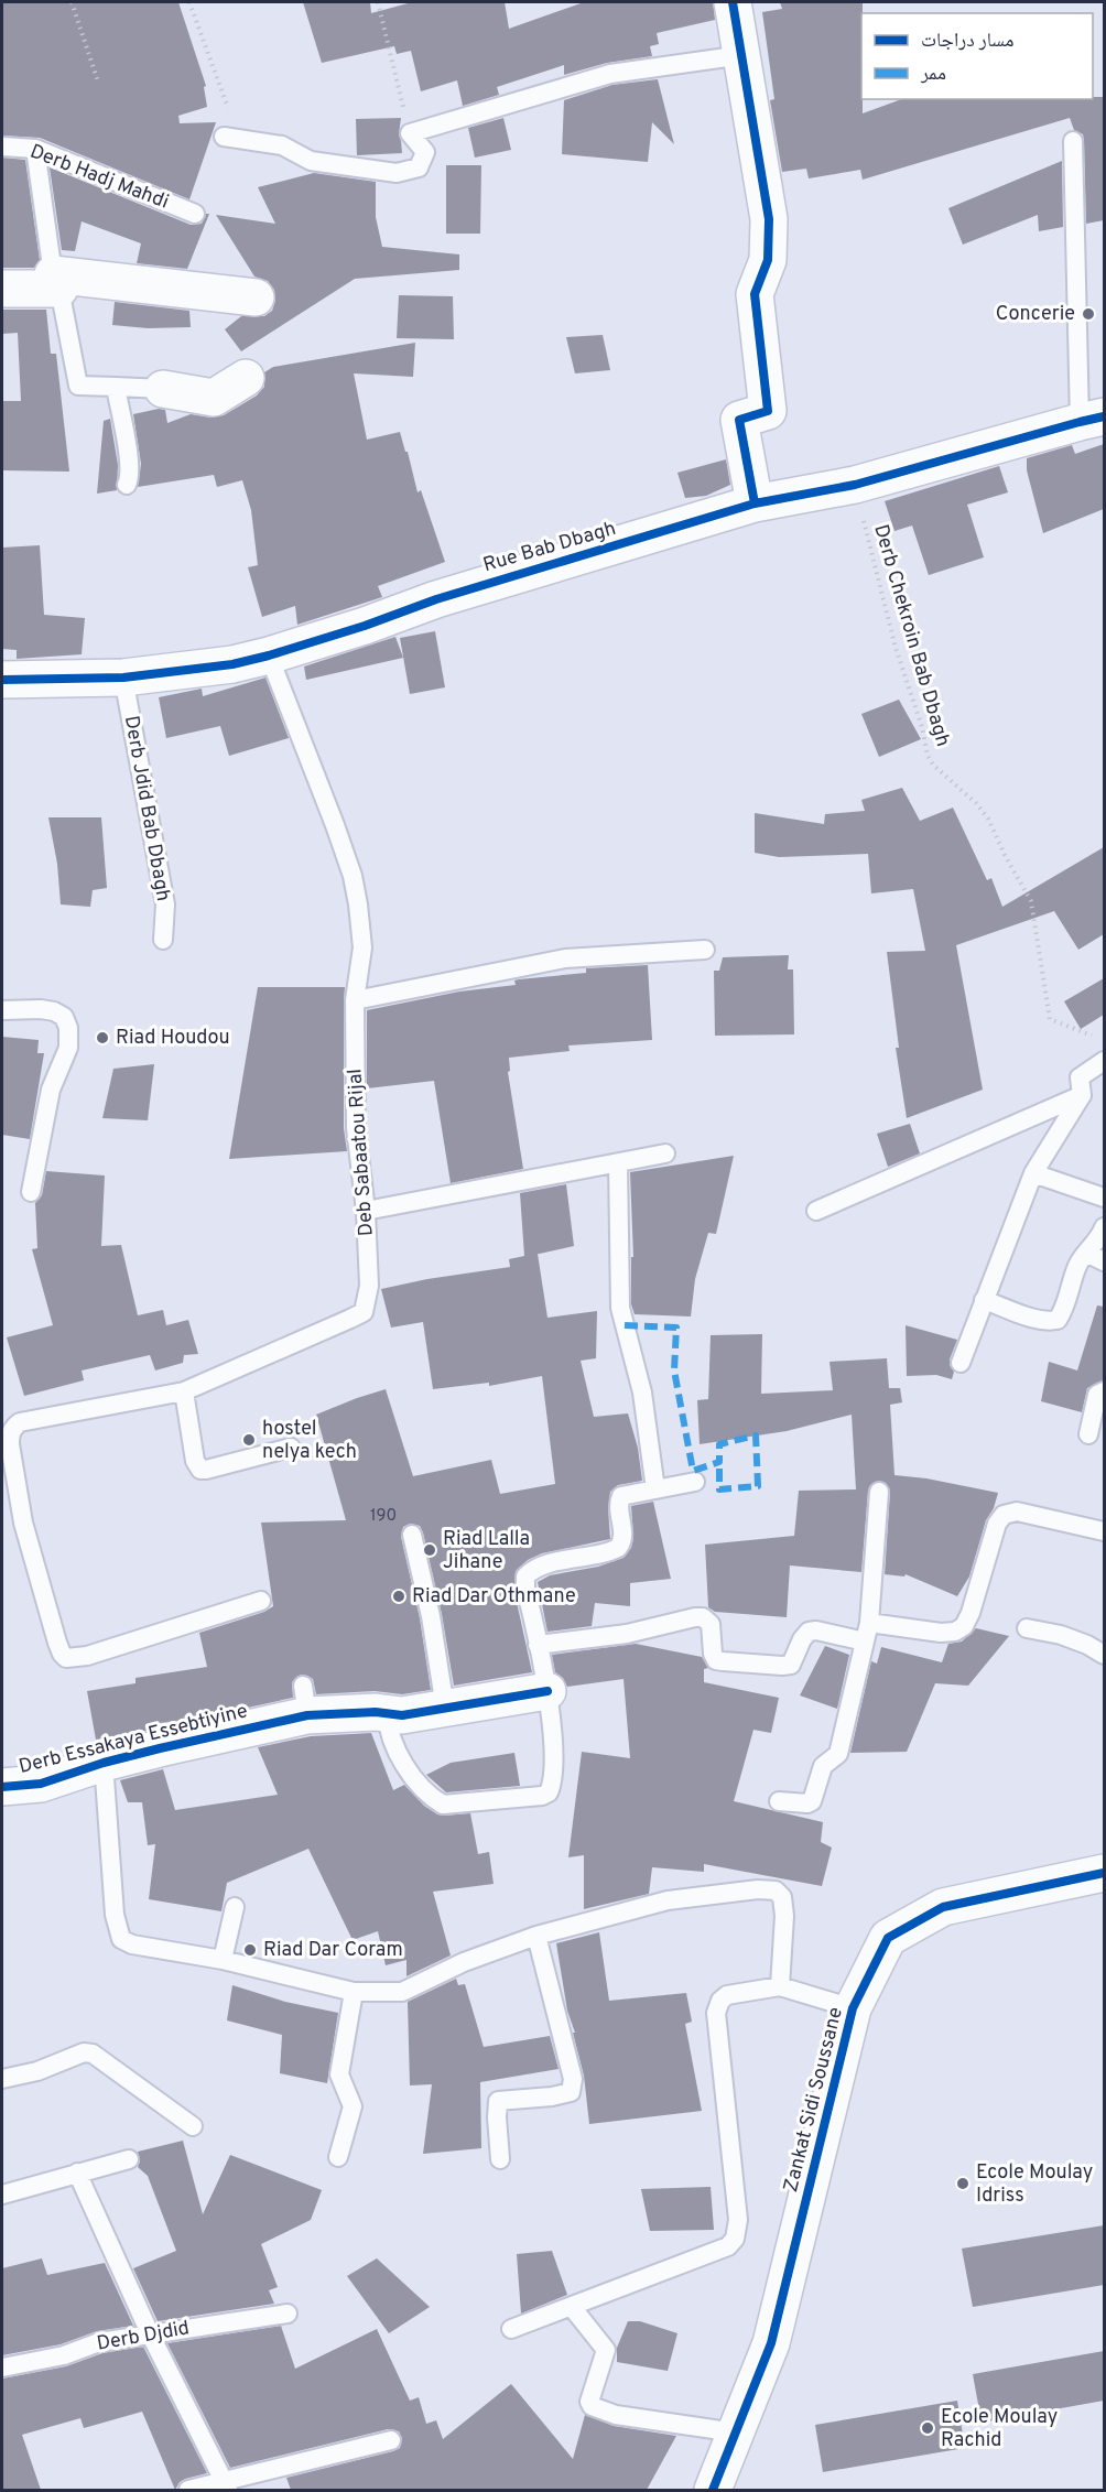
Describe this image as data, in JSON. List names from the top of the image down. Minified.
{"streets":{"street":["Rue Bab Dbagh","Derb Essakaya Essebtiyine","Zankat Sidi Soussane"],"lane":["Derb Hadj Mahdi","Derb Jdid Bab Dbagh","Deb Sabaatou Rijal","Derb Djdid"],"path":["Derb Chekroin Bab Dbagh"]},"crossings":[["Rue Bab Dbagh","Derb Chekroin Bab Dbagh"],["Rue Bab Dbagh","Derb Jdid Bab Dbagh"],["Rue Bab Dbagh","Deb Sabaatou Rijal"]],"places":["Concerie","Riad Houdou","hostel nelya kech","Riad Lalla Jihane","Riad Dar Othmane","Riad Dar Coram","Ecole Moulay Idriss","Ecole Moulay Rachid"],"house_numbers":["190"],"legend":["مسار دراجات","ممر"]}
